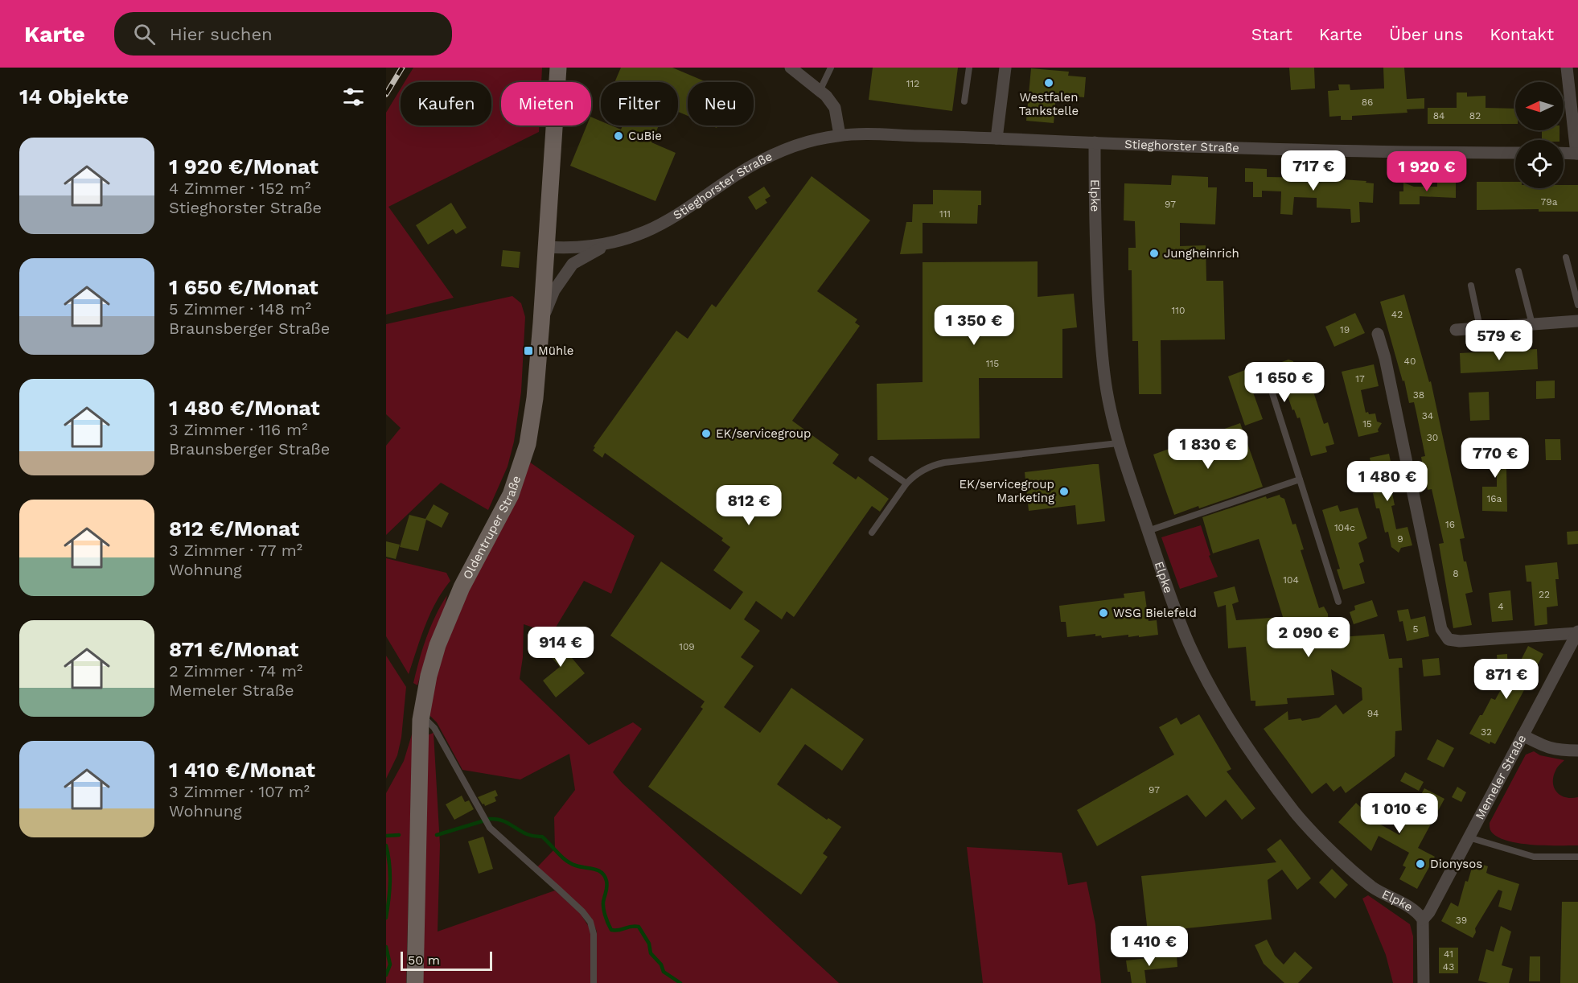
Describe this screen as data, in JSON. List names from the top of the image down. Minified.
{"streets":{"street":["Stieghorster Straße","Elpke","Oldentruper Straße","Memeler Straße"]},"crossings":[["Stieghorster Straße","Elpke"],["Stieghorster Straße","Oldentruper Straße"],["Elpke","Memeler Straße"]],"places":{"other":["Westfalen Tankstelle","CuBie","Jungheinrich","EK/servicegroup","EK/servicegroup Marketing","WSG Bielefeld","Dionysos"],"transit":["Mühle"]},"house_numbers":["112","86","84","82","79a","97","111","110","42","19","40","115","17","38","34","15","30","16a","16","104c","9","8","104","22","4","5","109","94","32","97","39","41","43"],"scale_bar":"50 m","north":"left","page":{"header":"Karte","search":"Hier suchen","nav":["Start","Karte","Über uns","Kontakt"],"heading":"14 Objekte","chip":["Kaufen","Mieten","Filter","Neu"],"list":[{"name":"1 920 €/Monat","note":"4 Zimmer · 152 m² · Stieghorster Straße"},{"name":"1 650 €/Monat","note":"5 Zimmer · 148 m² · Braunsberger Straße"},{"name":"1 480 €/Monat","note":"3 Zimmer · 116 m² · Braunsberger Straße"},{"name":"812 €/Monat","note":"3 Zimmer · 77 m² · Wohnung"},{"name":"871 €/Monat","note":"2 Zimmer · 74 m² · Memeler Straße"},{"name":"1 410 €/Monat","note":"3 Zimmer · 107 m² · Wohnung"}],"price":["717 €","1 920 €","1 350 €","579 €","1 650 €","1 830 €","770 €","1 480 €","812 €","2 090 €","914 €","871 €","1 010 €","1 410 €"],"scale":"50 m"}}
